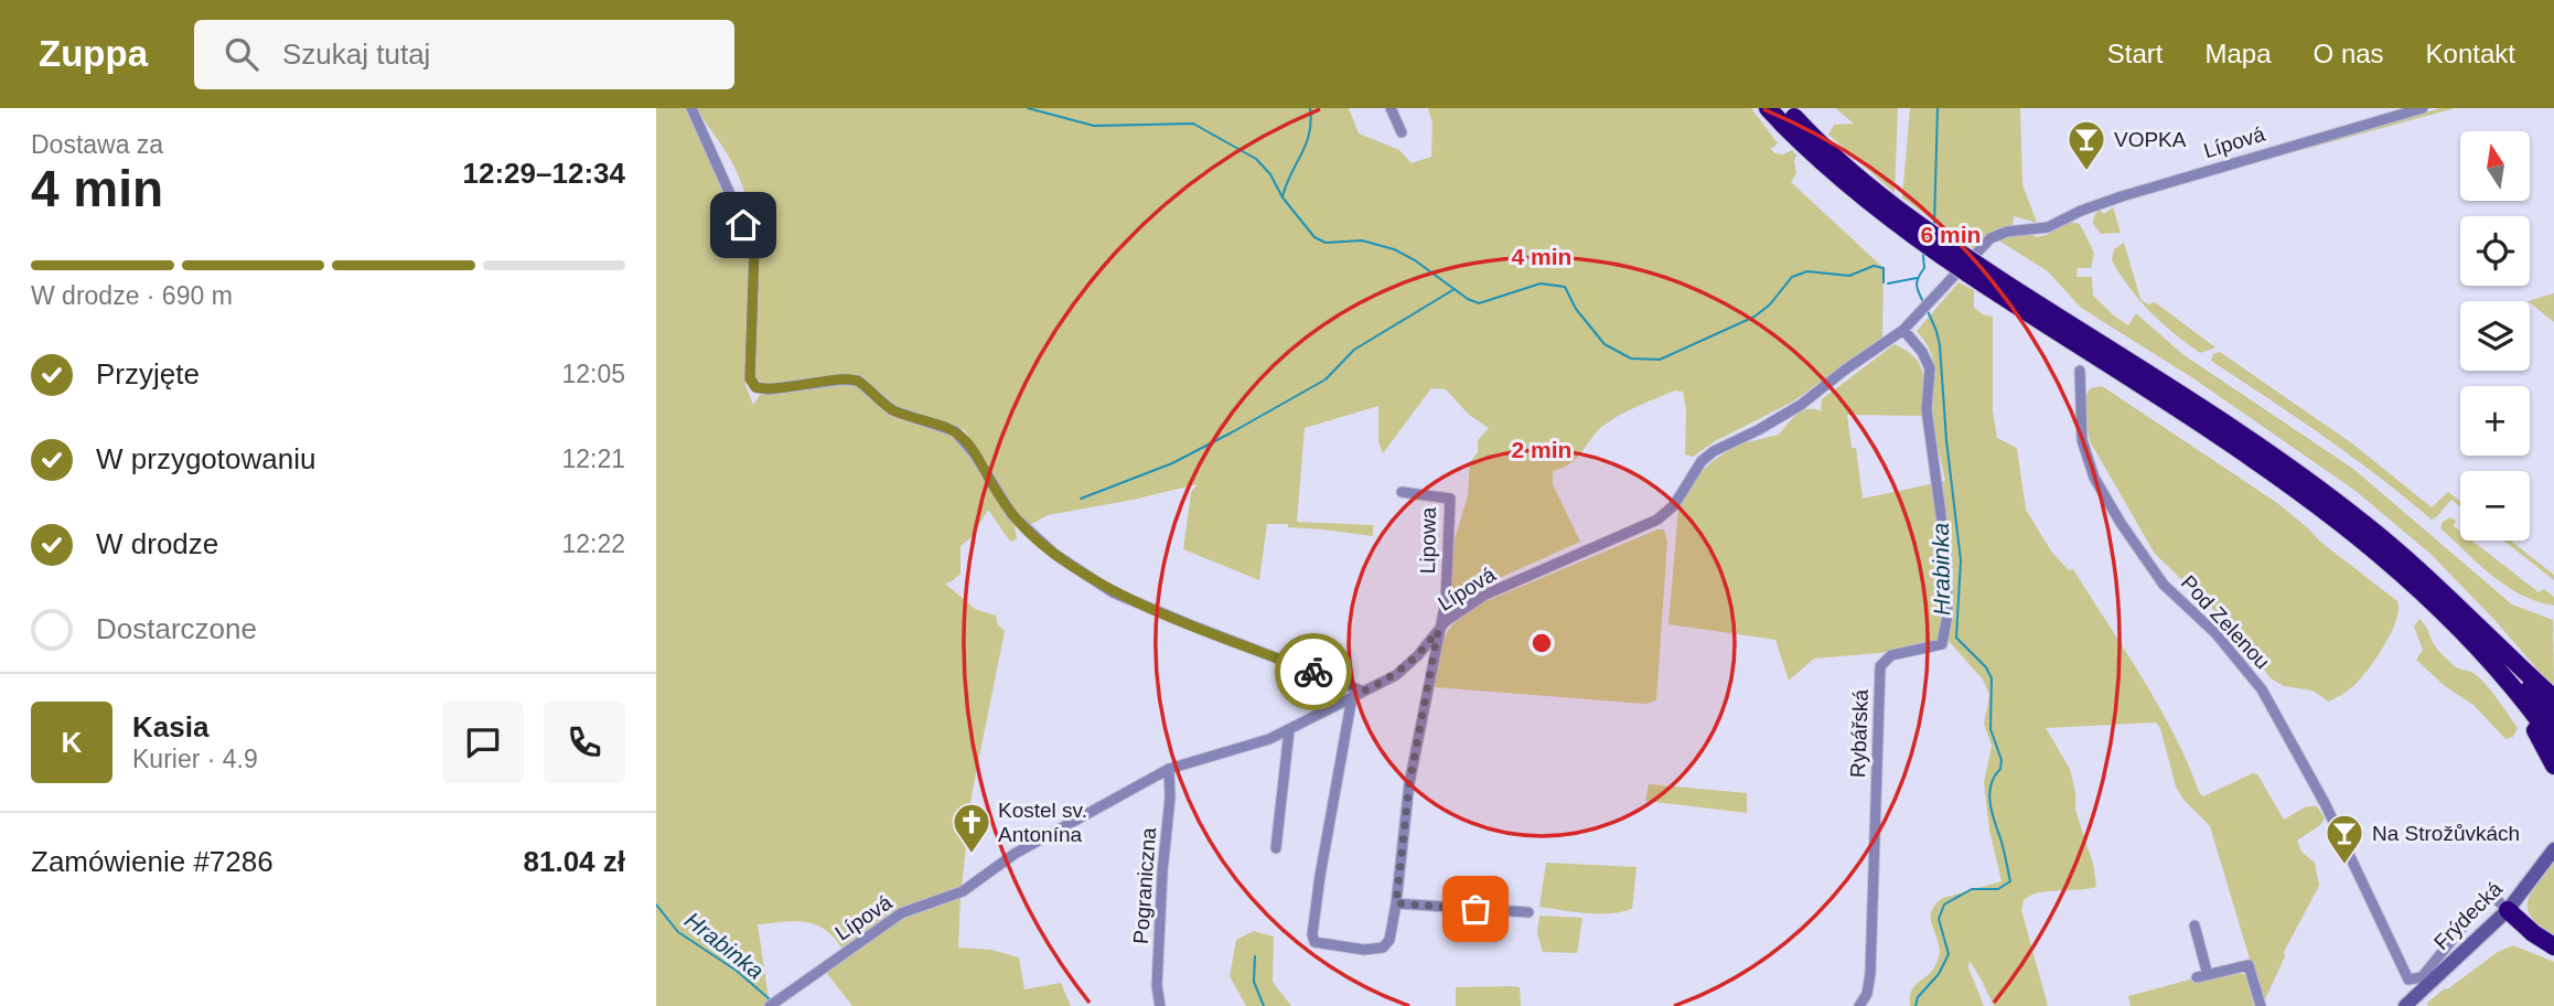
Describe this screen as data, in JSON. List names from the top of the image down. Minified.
{"streets":{"main road":["Frýdecká"],"street":["Lípová","Lipowa","Pod Zelenou","Rybářská","Pograniczna"]},"crossings":[["Lípová","Lipowa"],["Lípová","Rybářská"],["Lípová","Pograniczna"],["Pod Zelenou","Frýdecká"]],"water":["Hrabinka"],"places":{"bar":["VOPKA","Na Strožůvkách"],"church":["Kostel sv. Antonína"]},"north":"top","page":{"header":"Zuppa","search":"Szukaj tutaj","nav":["Start","Mapa","O nas","Kontakt"],"heading":["4 min","Dostawa za","12:29–12:34"],"panel":["Kasia","Kurier · 4.9","Zamówienie #7286","81.04 zł"],"map_buttons":["+","−"],"bar":"W drodze · 690 m","list":[["Przyjęte","12:05"],["W przygotowaniu","12:21"],["W drodze","12:22"],"Dostarczone"],"round":"K"},"rings":["6 min","4 min","2 min"]}
